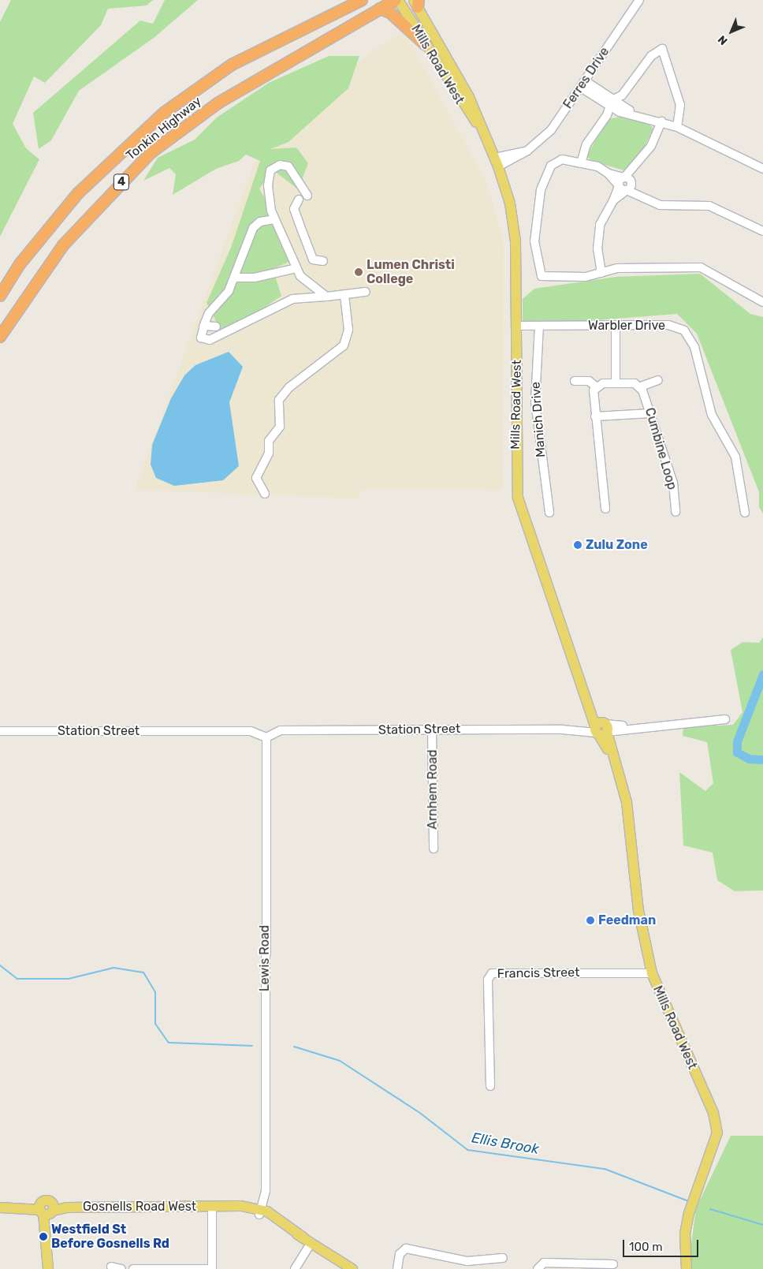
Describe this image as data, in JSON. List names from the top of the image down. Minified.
{"streets":{"highway":["Tonkin Highway","4"],"main road":["Mills Road West","Gosnells Road West"],"street":["Ferres Drive","Warbler Drive","Manich Drive","Cumbine Loop","Station Street","Arnhem Road","Lewis Road","Francis Street"]},"crossings":[["Mills Road West","Ferres Drive"],["Mills Road West","Tonkin Highway"],["Mills Road West","Warbler Drive"],["Mills Road West","Station Street"],["Mills Road West","Francis Street"],["Warbler Drive","Manich Drive"],["Station Street","Arnhem Road"],["Station Street","Lewis Road"],["Lewis Road","Gosnells Road West"]],"water":["Ellis Brook"],"places":["Lumen Christi College","Zulu Zone","Feedman","Westfield St Before Gosnells Rd"],"scale_bar":"100 m","north":"bottom left"}
